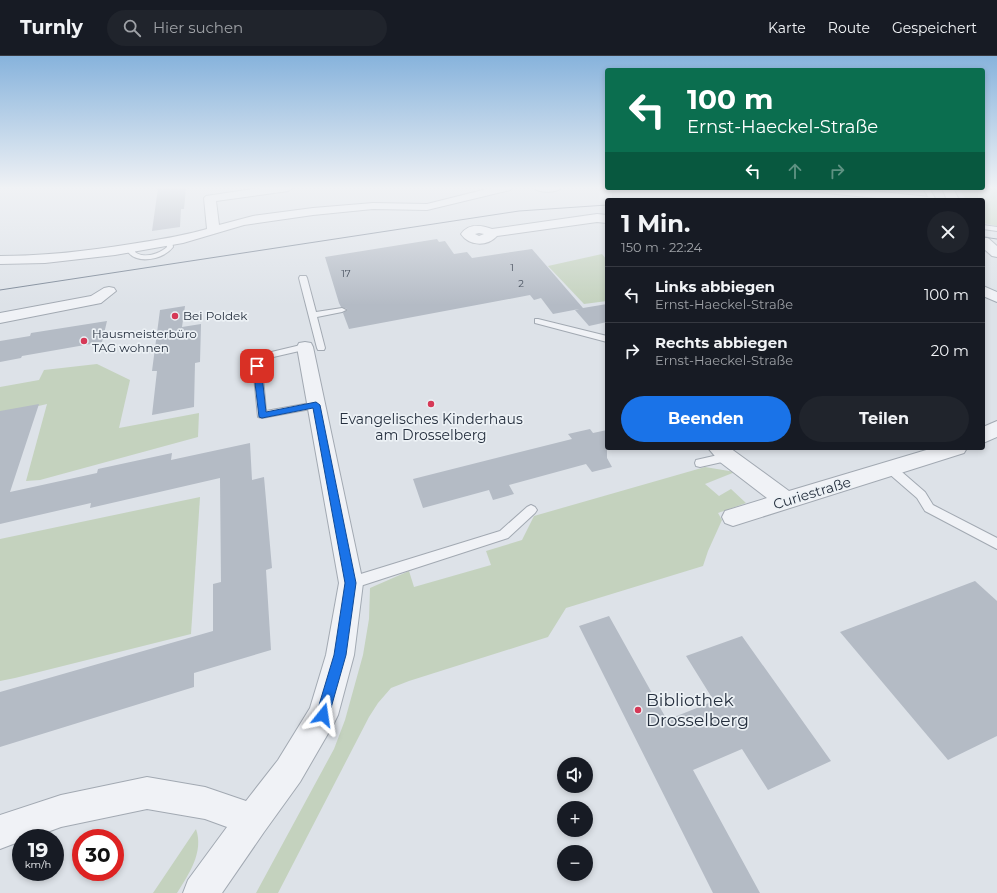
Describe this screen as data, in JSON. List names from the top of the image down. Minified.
{"streets":{"street":["Curiestraße"]},"places":["Bei Poldek","Hausmeisterbüro TAG wohnen","Evangelisches Kinderhaus am Drosselberg","Bibliothek Drosselberg"],"house_numbers":["1","17","2"],"page":{"header":"Turnly","search":"Hier suchen","nav":["Karte","Route","Gespeichert"],"turn":["100 m","Ernst-Haeckel-Straße"],"heading":["1 Min.","150 m · 22:24"],"list":[{"name":"Links abbiegen","note":"Ernst-Haeckel-Straße","value":"100 m"},{"name":"Rechts abbiegen","note":"Ernst-Haeckel-Straße","value":"20 m"}],"buttons":["Beenden","Teilen"],"map_buttons":["+","−"],"speed":"19 km/h","limit":"30"}}
